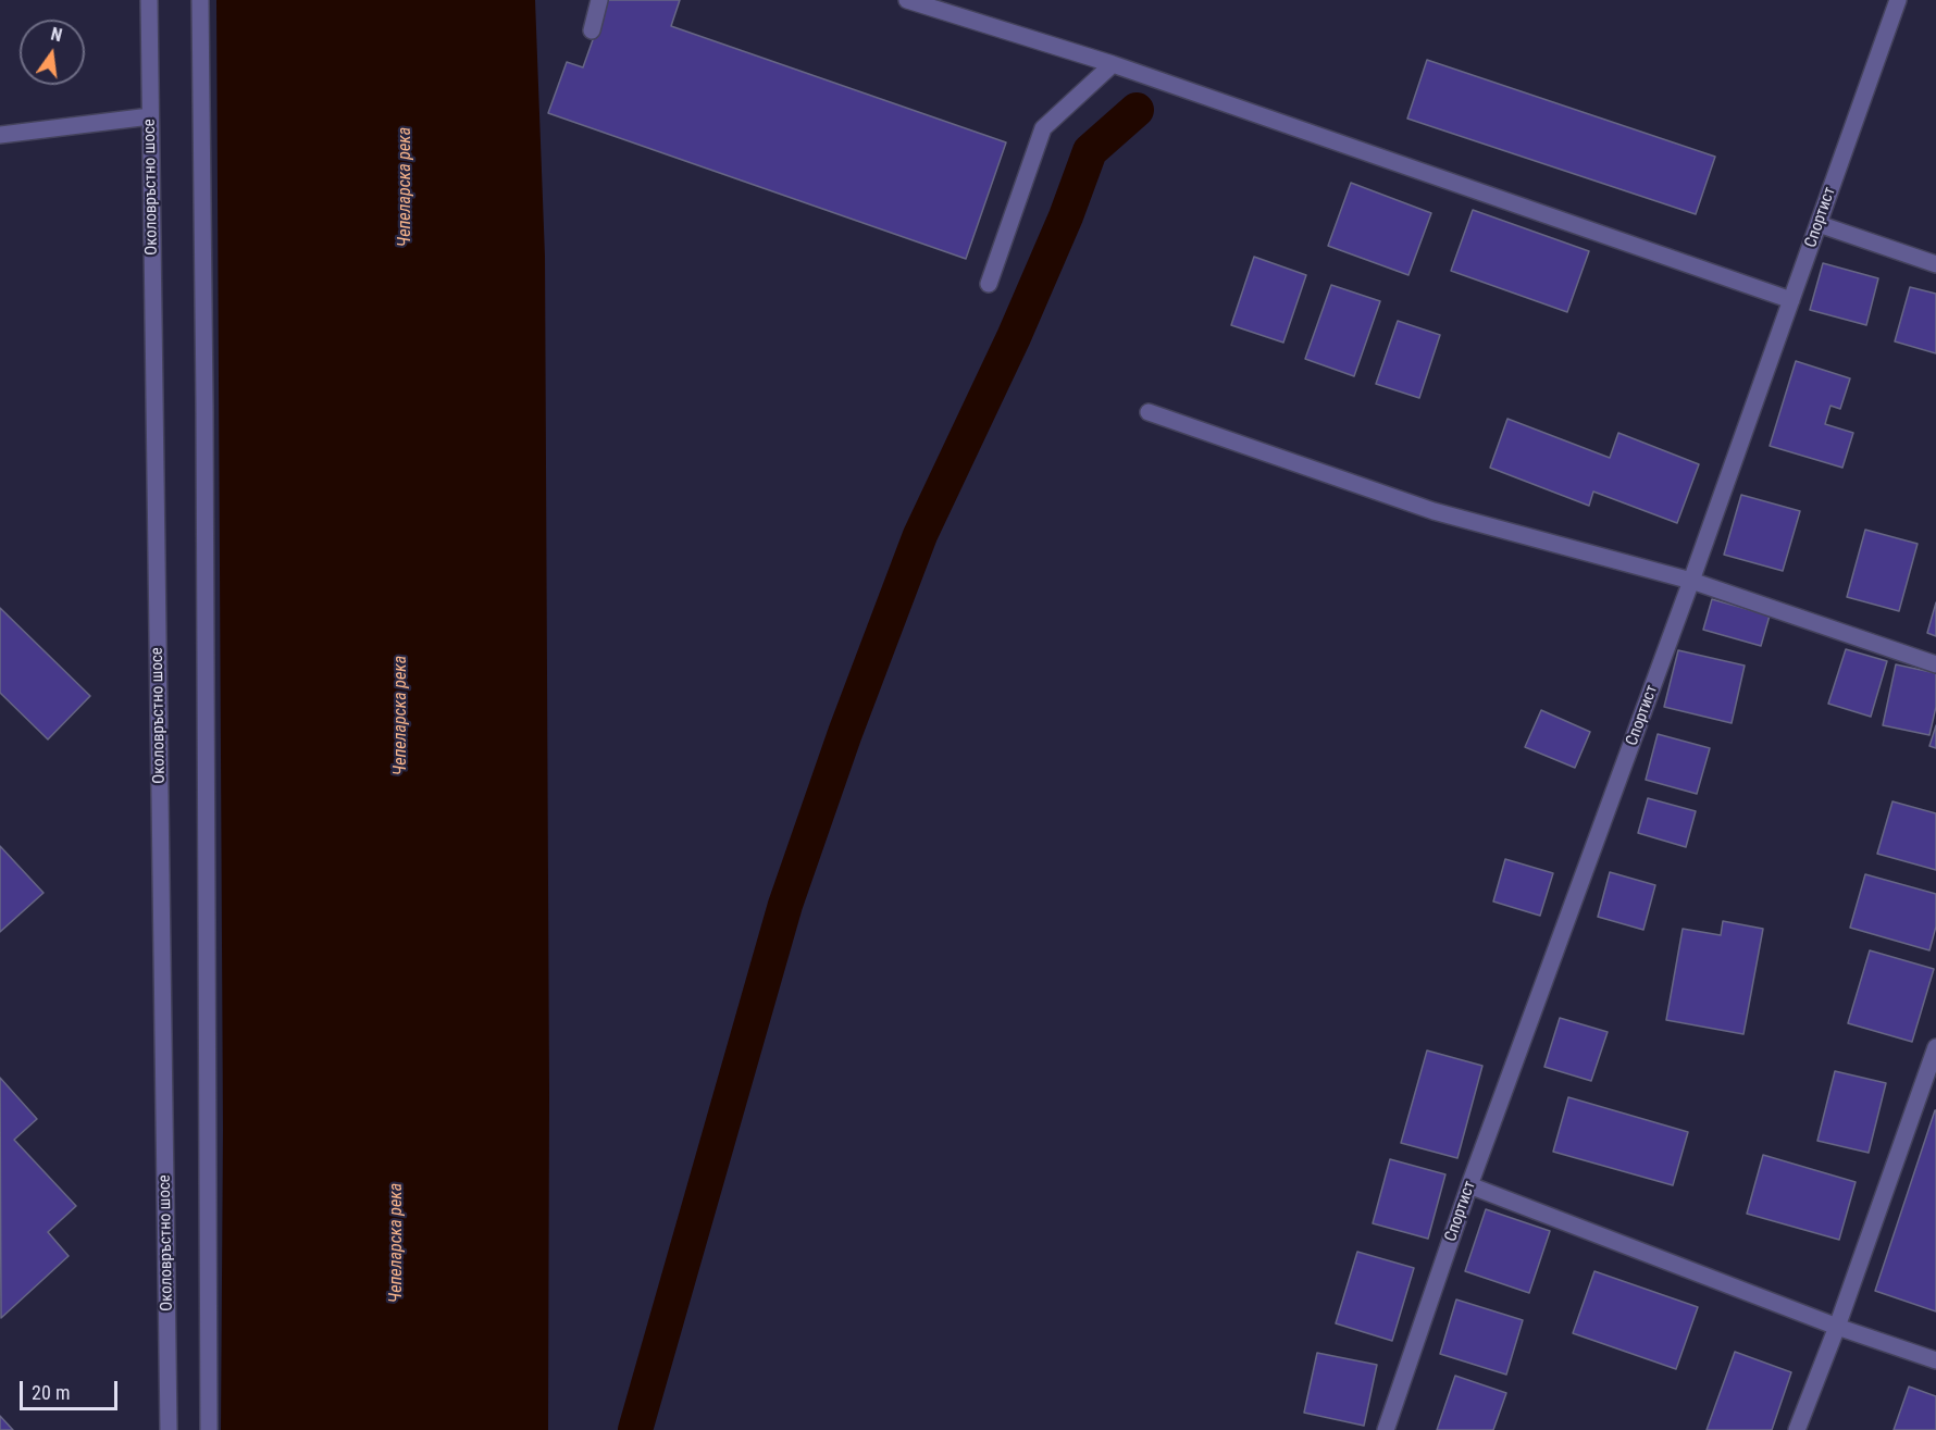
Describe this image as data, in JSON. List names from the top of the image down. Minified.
{"streets":{"street":["Околовръстно шосе","Спортист"]},"water":["Чепеларска река"],"scale_bar":"20 m","north":"top"}
